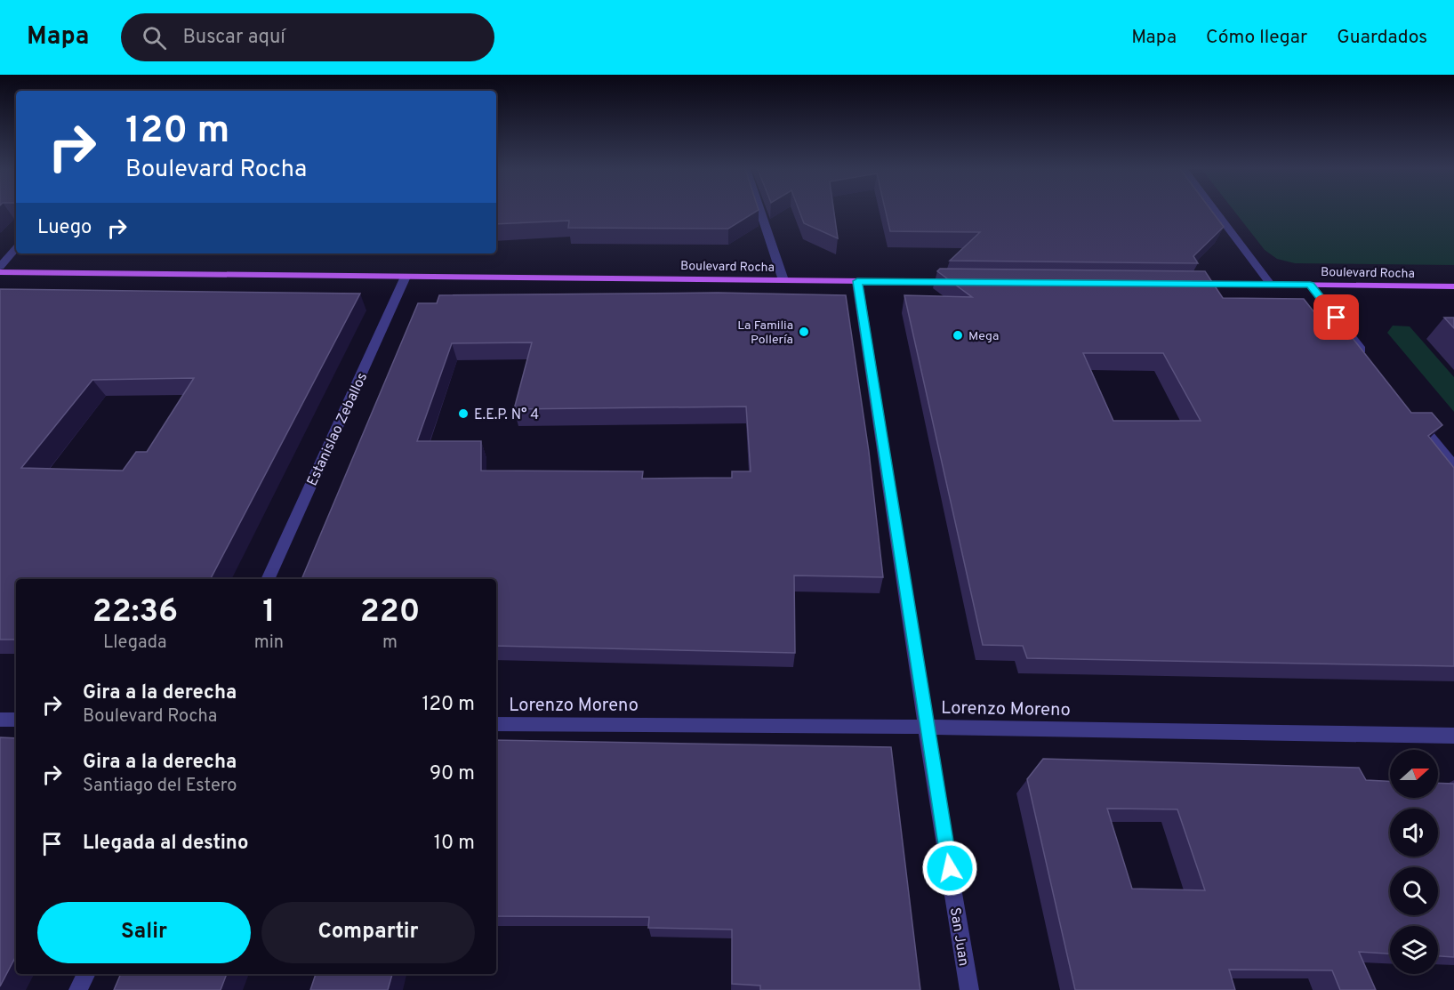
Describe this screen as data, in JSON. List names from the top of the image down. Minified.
{"streets":{"main road":["Boulevard Rocha"],"street":["Estanislao Zeballos","Lorenzo Moreno","San Juan"]},"crossings":[["Boulevard Rocha","Estanislao Zeballos"],["Boulevard Rocha","San Juan"],["Lorenzo Moreno","San Juan"]],"places":["La Familia Pollería","Mega","E.E.P. N° 4"],"north":"right","page":{"header":"Mapa","search":"Buscar aquí","nav":["Mapa","Cómo llegar","Guardados"],"turn":["120 m","Boulevard Rocha"],"then":"Luego","eta":["22:36","Llegada","1","min","220","m"],"list":[{"name":"Gira a la derecha","note":"Boulevard Rocha","value":"120 m"},{"name":"Gira a la derecha","note":"Santiago del Estero","value":"90 m"},{"name":"Llegada al destino","value":"10 m"}],"buttons":["Salir","Compartir"]}}
